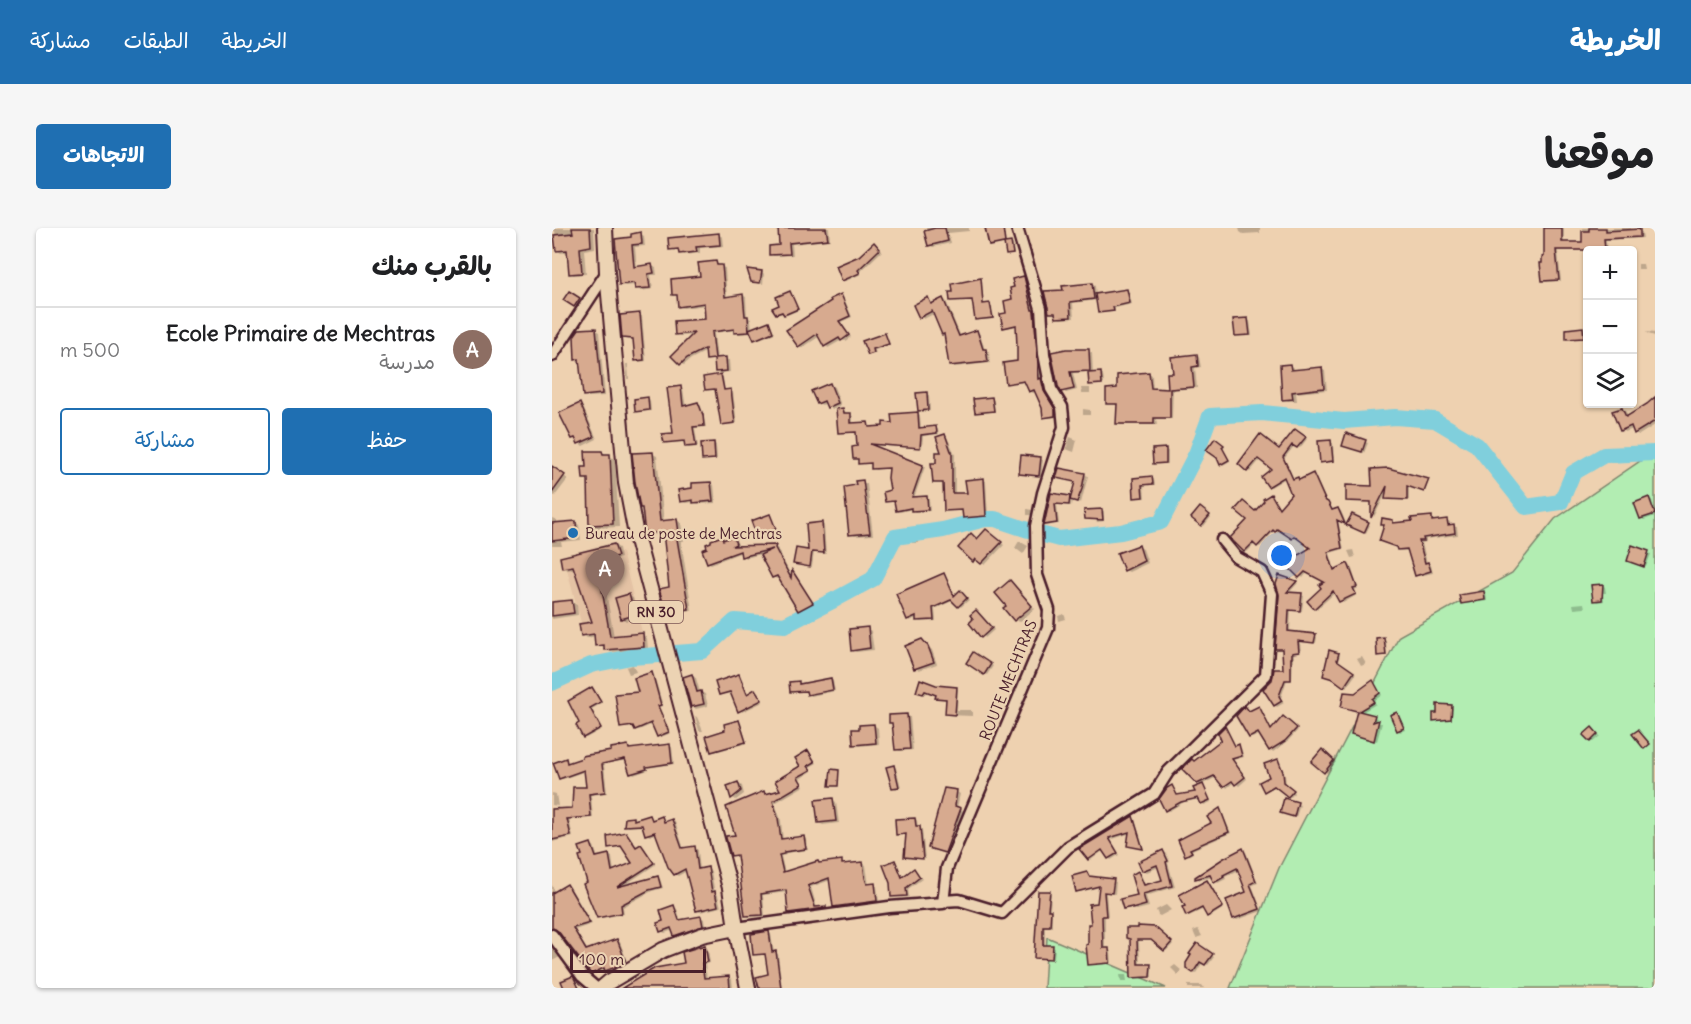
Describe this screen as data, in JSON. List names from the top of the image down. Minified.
{"streets":{"main road":["RN 30"],"street":["ROUTE MECHTRAS"]},"places":["Bureau de poste de Mechtras"],"scale_bar":"100 m","page":{"header":"الخريطة","nav":["الخريطة","الطبقات","مشاركة"],"title":"موقعنا","buttons":["الاتجاهات",["حفظ","مشاركة"]],"heading":"بالقرب منك","map_buttons":["+","−"],"list":[{"mark":"A","name":"Ecole Primaire de Mechtras","note":"مدرسة","value":"500 m"}],"pins":"A","scale":"100 m"}}
